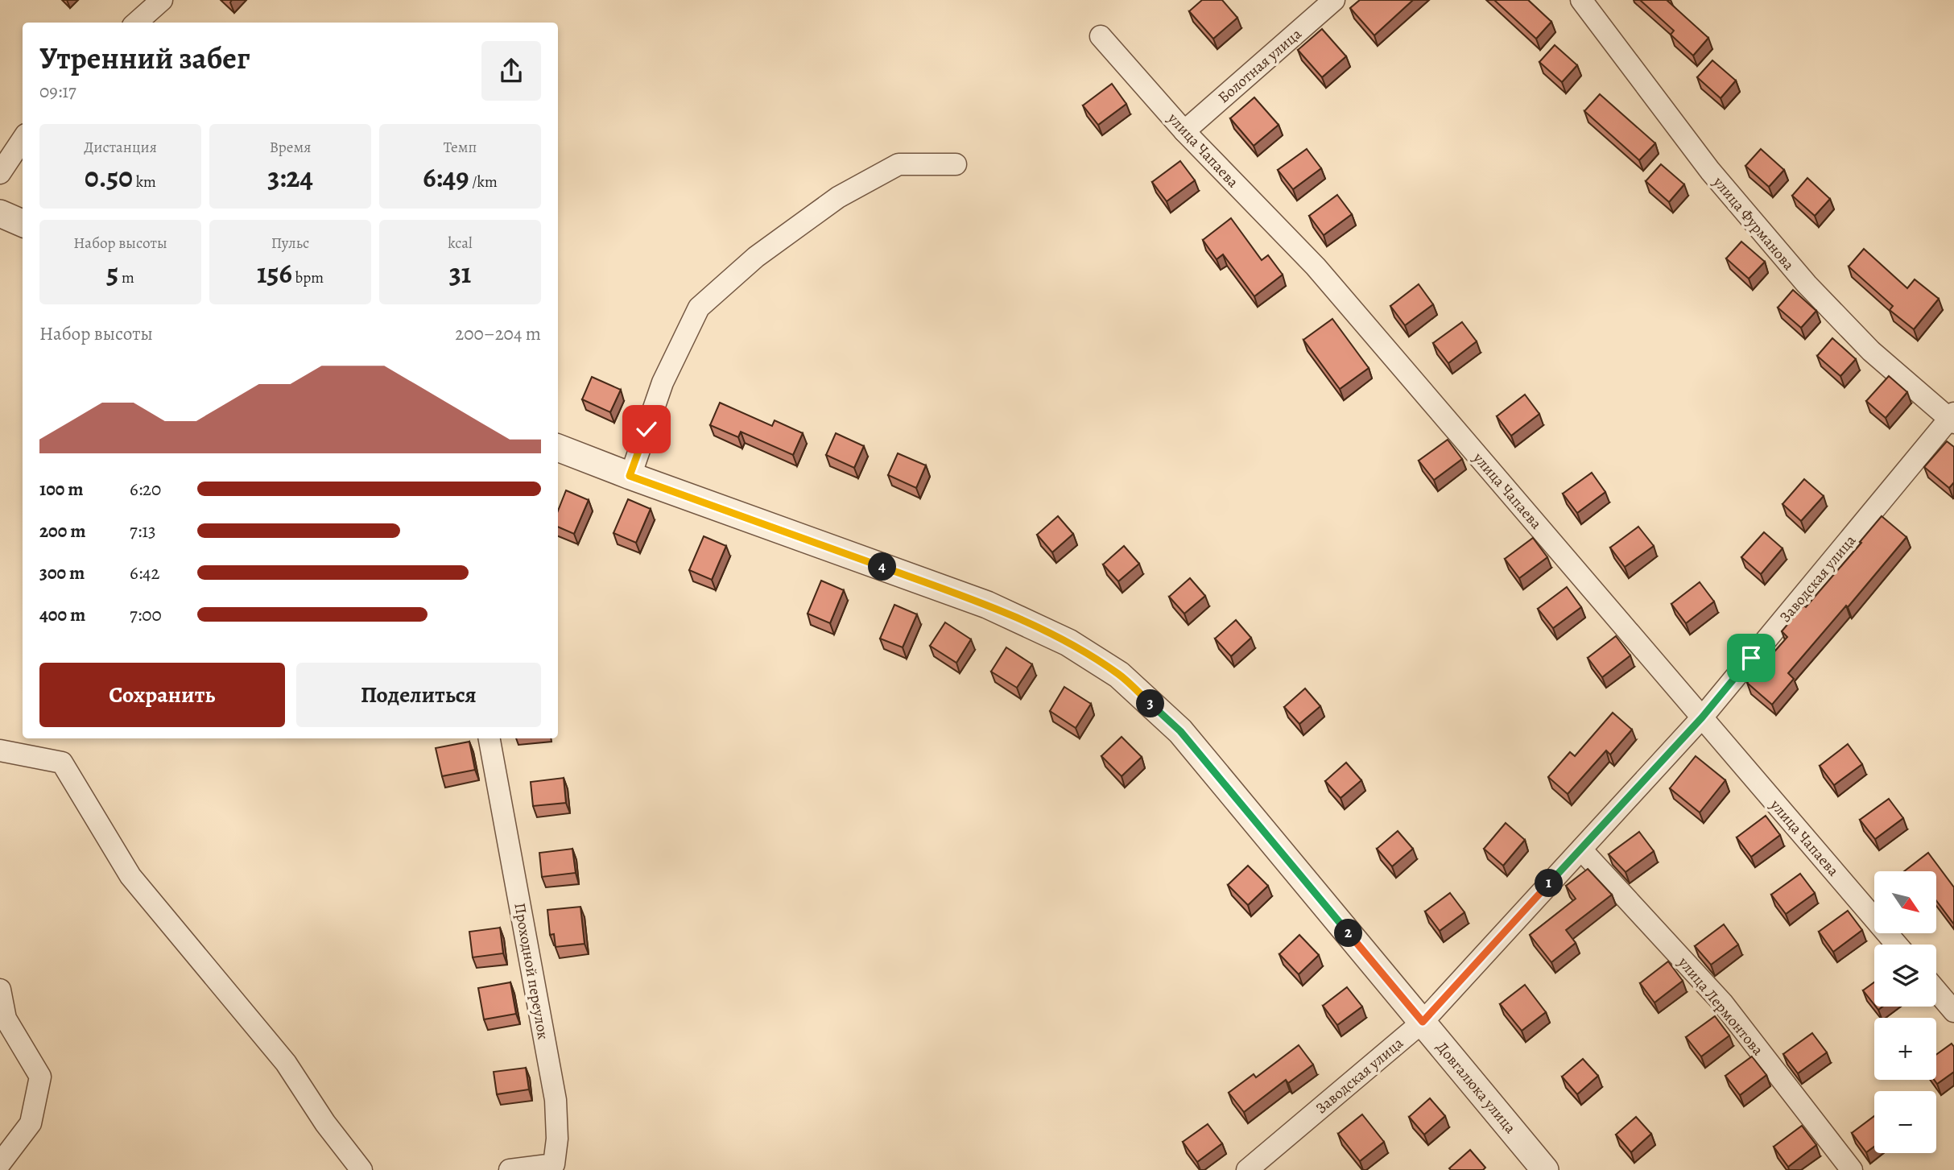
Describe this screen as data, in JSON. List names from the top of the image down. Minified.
{"streets":{"street":["Болотная улица","улица Чапаева","улица Фурманова","Заводская улица","Проходной переулок","улица Лермонтова","Довгалюка улица"]},"crossings":[["Болотная улица","улица Чапаева"],["улица Чапаева","Заводская улица"],["улица Фурманова","Заводская улица"],["Заводская улица","улица Лермонтова"],["Заводская улица","Довгалюка улица"]],"north":"bottom right","page":{"heading":["Утренний забег","09:17"],"stats":[["Дистанция","0.50 km"],["Время","3:24"],["Темп","6:49 /km"],["Набор высоты","5 m"],["Пульс","156 bpm"],["kcal","31"]],"chart":["Набор высоты","200–204 m"],"list":[{"name":"100 m","note":"6:20"},{"name":"200 m","note":"7:13"},{"name":"300 m","note":"6:42"},{"name":"400 m","note":"7:00"}],"pins":["4","3","1","2"],"buttons":["Сохранить","Поделиться"],"map_buttons":["+","−"]}}
